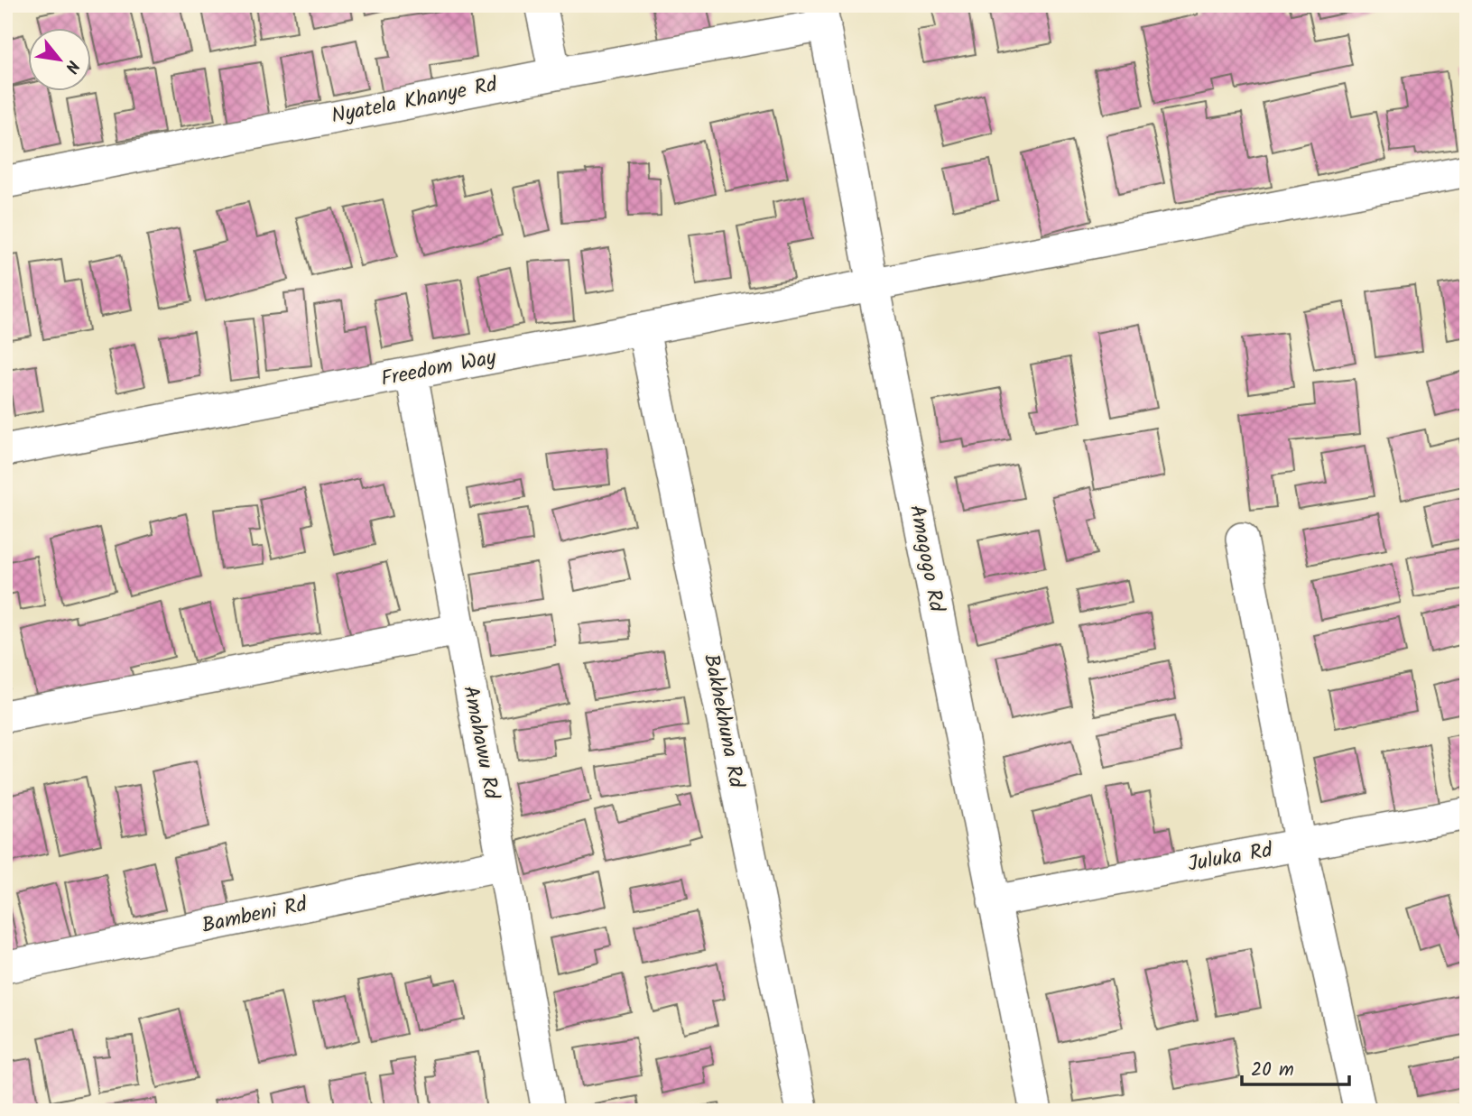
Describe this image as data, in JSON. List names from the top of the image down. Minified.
{"streets":{"street":["Nyatela Khanye Rd","Freedom Way","Amagogo Rd","Bakhekhuna Rd","Amahawu Rd","Juluka Rd","Bambeni Rd"]},"crossings":[["Nyatela Khanye Rd","Amagogo Rd"],["Freedom Way","Amagogo Rd"],["Freedom Way","Bakhekhuna Rd"],["Freedom Way","Amahawu Rd"],["Amagogo Rd","Juluka Rd"],["Amahawu Rd","Bambeni Rd"]],"scale_bar":"20 m","north":"bottom right"}
